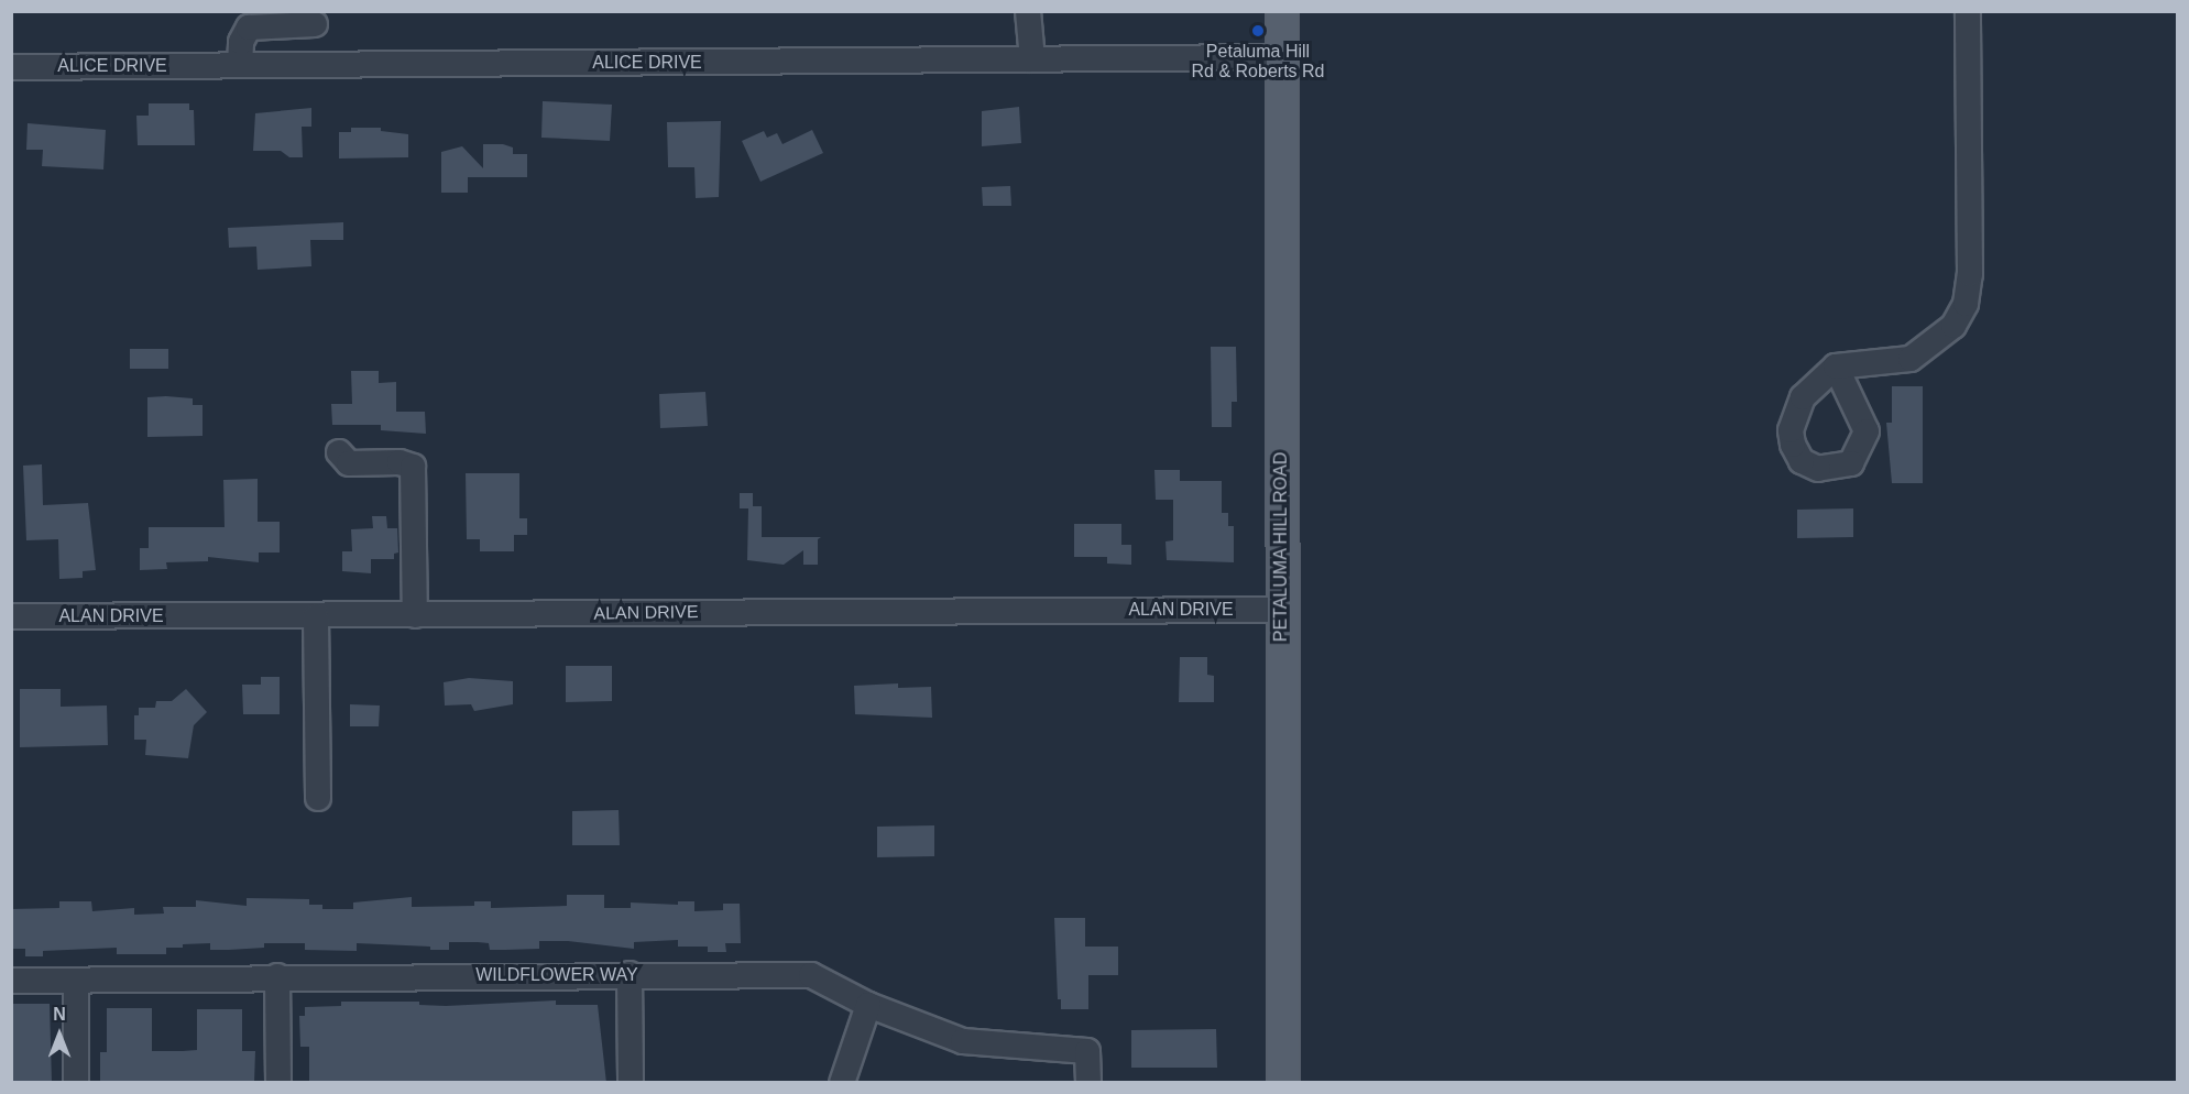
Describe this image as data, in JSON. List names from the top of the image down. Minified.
{"streets":{"main road":["PETALUMA HILL ROAD"],"street":["ALICE DRIVE","ALAN DRIVE","WILDFLOWER WAY"]},"crossings":[["ALICE DRIVE","PETALUMA HILL ROAD"],["PETALUMA HILL ROAD","ALAN DRIVE"]],"places":["Petaluma Hill Rd & Roberts Rd"],"north":"top"}
